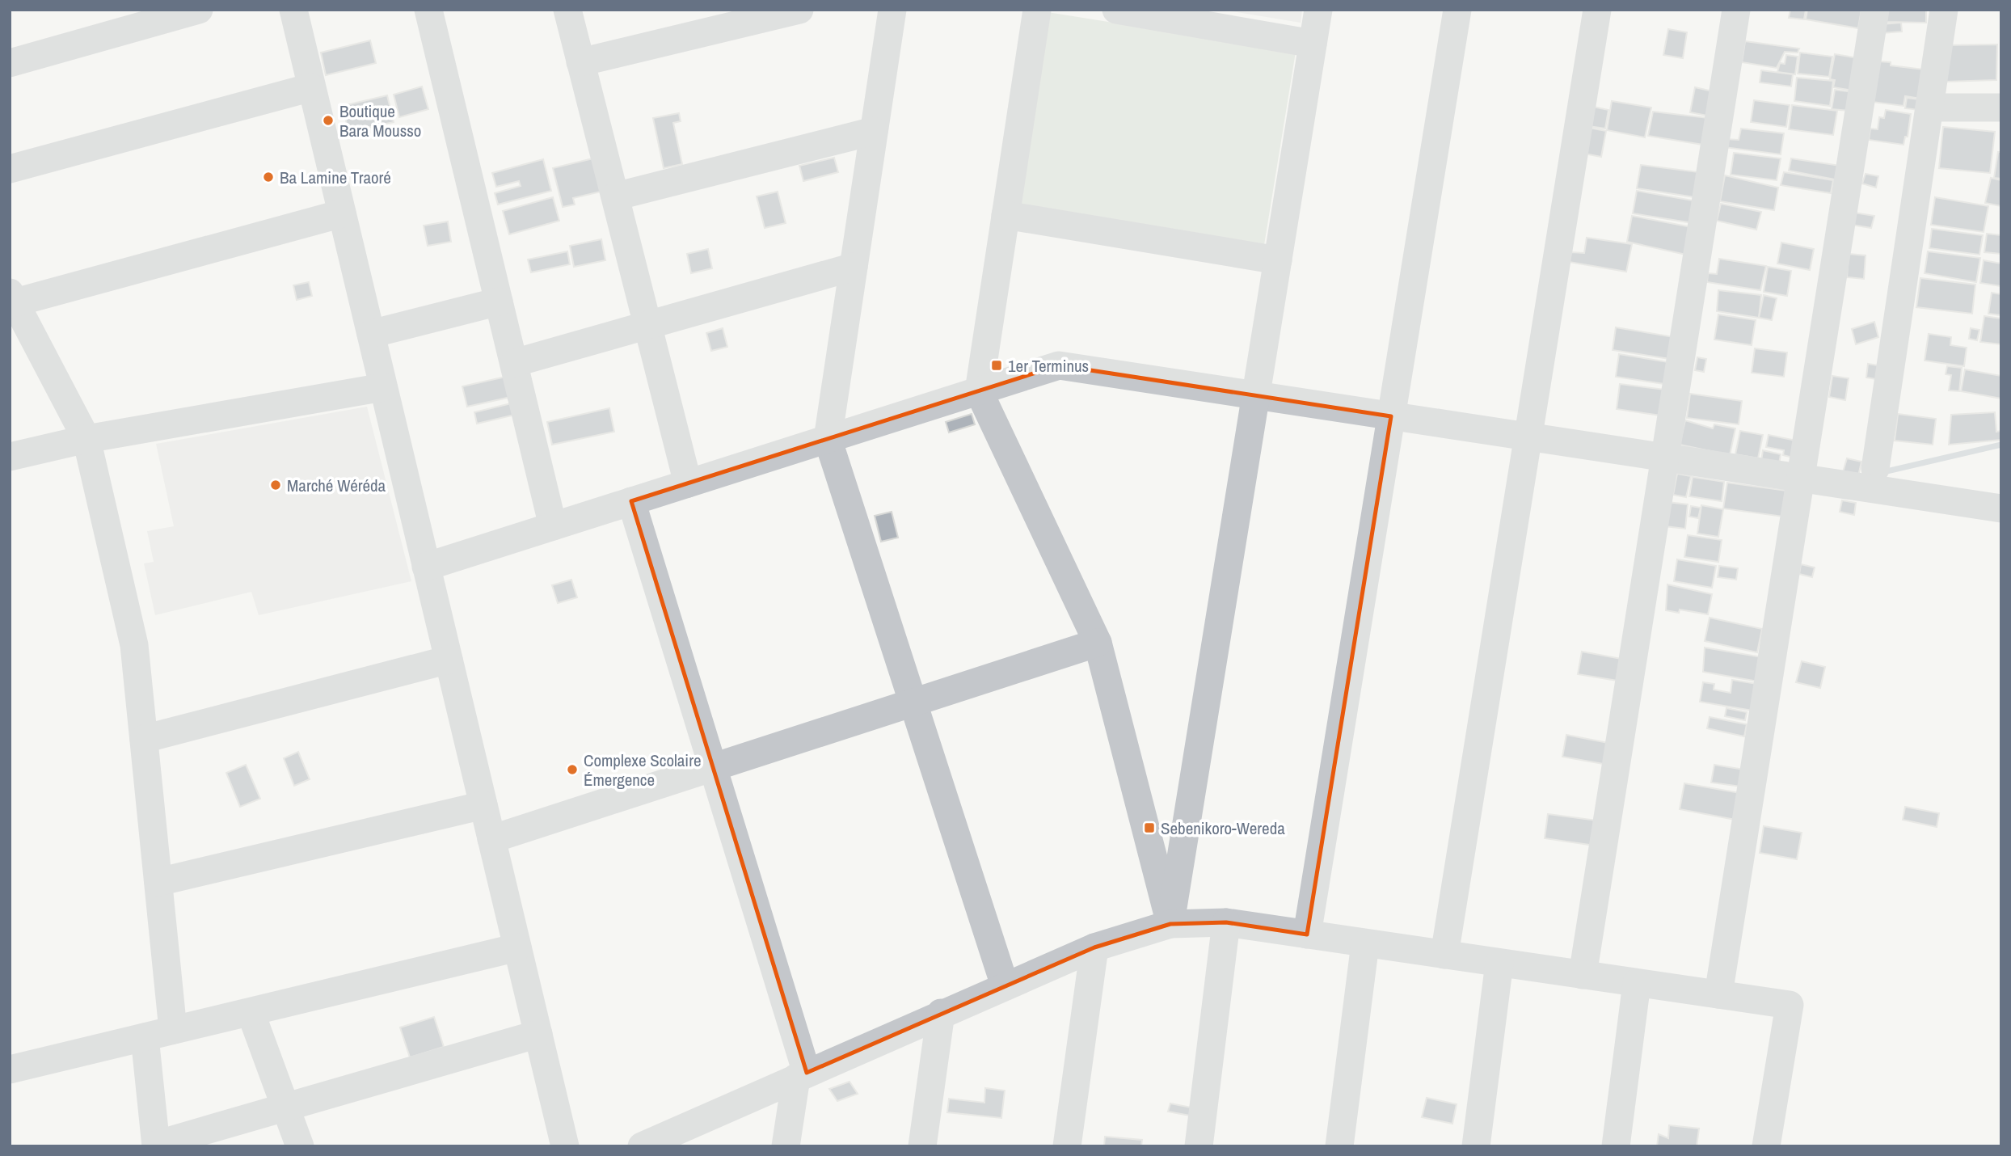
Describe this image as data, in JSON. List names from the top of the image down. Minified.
{"places":{"other":["Boutique Bara Mousso","Ba Lamine Traoré","Marché Wéréda","Complexe Scolaire Émergence"],"transit":["1er Terminus","Sebenikoro-Wereda"]}}
